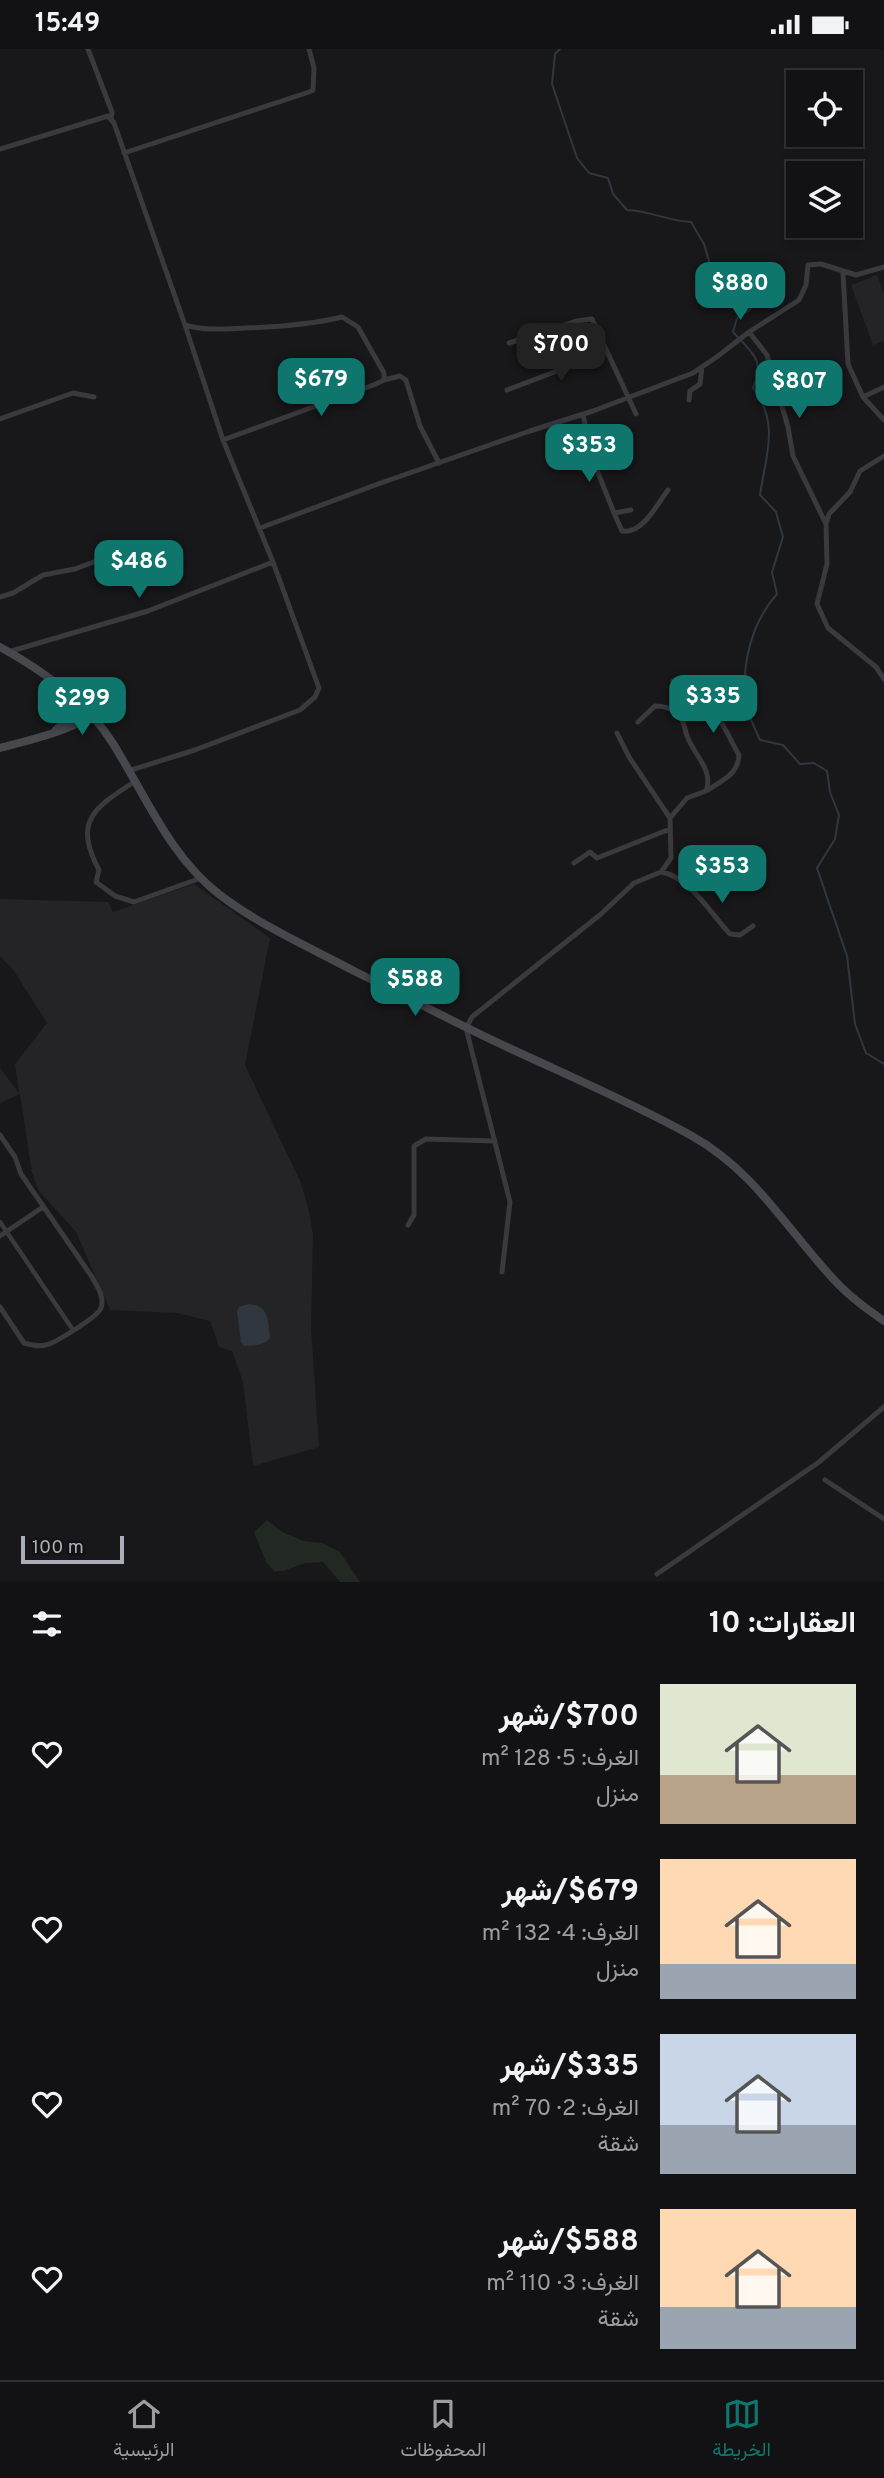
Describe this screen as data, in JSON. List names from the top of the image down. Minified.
{"scale_bar":"100 m","page":{"status":"15:49","price":["$880","$700","$679","$807","$353","$486","$335","$299","$353","$588"],"scale":"100 m","heading":"العقارات: 10","list":[{"name":"$700/شهر","note":"الغرف: 5 · 128 m² · منزل"},{"name":"$679/شهر","note":"الغرف: 4 · 132 m² · منزل"},{"name":"$335/شهر","note":"الغرف: 2 · 70 m² · شقة"},{"name":"$588/شهر","note":"الغرف: 3 · 110 m² · شقة"}],"tabs":["الخريطة","المحفوظات","الرئيسية"]}}
